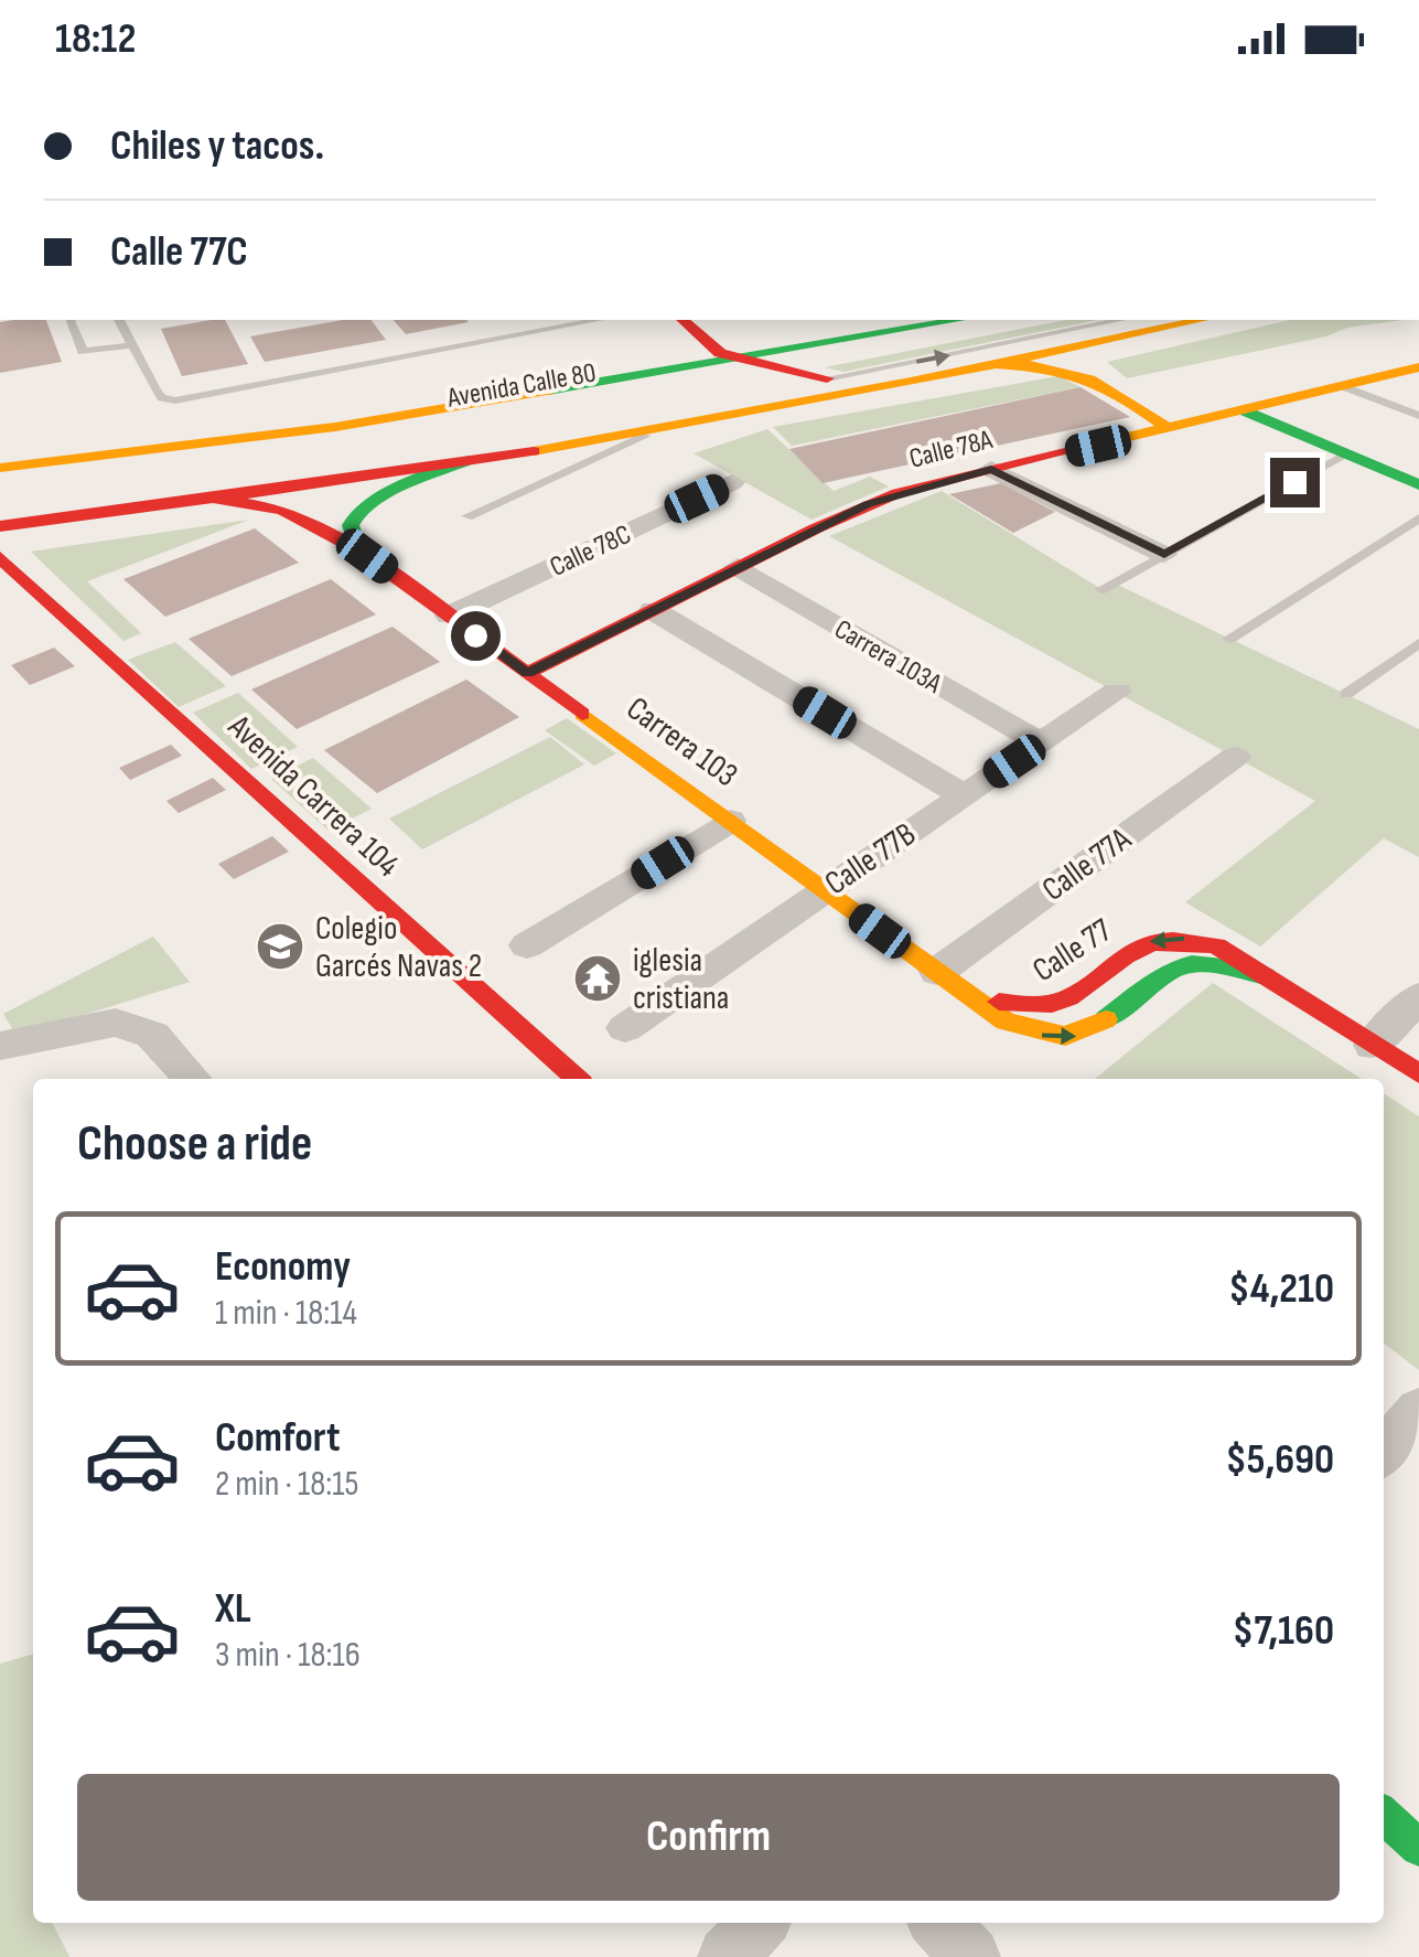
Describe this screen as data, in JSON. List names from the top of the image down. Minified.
{"streets":{"main road":["Avenida Calle 80","Calle 78A","Carrera 103","Avenida Carrera 104","Calle 77"],"street":["Calle 78C","Carrera 103A","Calle 77B","Calle 77A"]},"crossings":[["Avenida Calle 80","Carrera 103"],["Calle 78A","Carrera 103A"],["Calle 78A","Carrera 103"],["Calle 78C","Carrera 103"],["Carrera 103A","Calle 77B"],["Carrera 103","Calle 77B"],["Carrera 103","Calle 77A"],["Carrera 103","Calle 77"],["Calle 77A","Calle 77"]],"places":{"school or university":["Colegio Garcés Navas 2"],"temple":["iglesia cristiana"]},"page":{"status":"18:12","banner":["Chiles y tacos.","Calle 77C"],"heading":"Choose a ride","list":[{"name":"Economy","note":"1 min · 18:14","value":"$4,210"},{"name":"Comfort","note":"2 min · 18:15","value":"$5,690"},{"name":"XL","note":"3 min · 18:16","value":"$7,160"}],"buttons":"Confirm"}}
